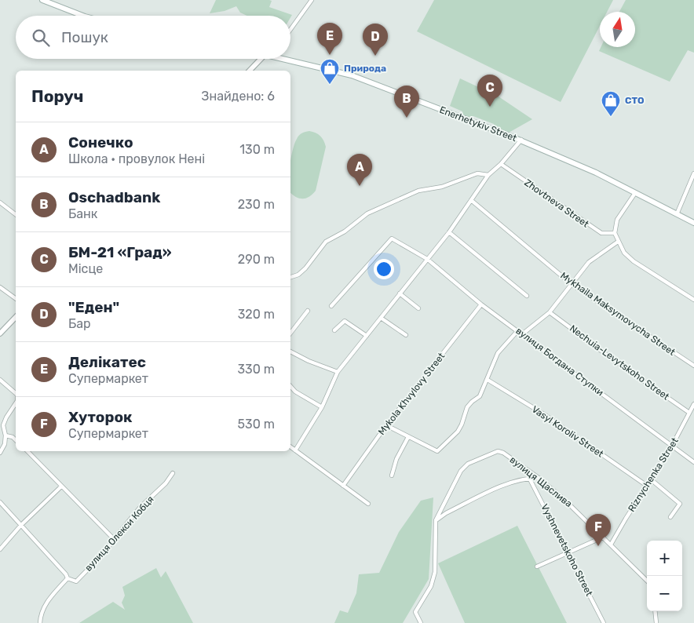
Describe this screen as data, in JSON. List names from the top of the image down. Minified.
{"streets":{"main road":["Enerhetykiv Street"],"street":["Zhovtneva Street","Mykhaila Maksymovycha Street","вулиця Богдана Ступки","Nechuia-Levytskoho Street","Mykola Khvylovy Street","Vasyl Koroliv Street","Riznychenka Street","вулиця Щаслива","вулиця Олекси Кобця","Vyshnevetskoho Street"]},"crossings":[["вулиця Богдана Ступки","Mykola Khvylovy Street"],["вулиця Богдана Ступки","Riznychenka Street"],["Nechuia-Levytskoho Street","Riznychenka Street"],["Vasyl Koroliv Street","Riznychenka Street"],["Riznychenka Street","вулиця Щаслива"]],"places":{"shop":["Природа","СТО"]},"north":"top","page":{"search":"Пошук","pins":["E","D","C","B","A","F"],"heading":["Поруч","Знайдено: 6"],"list":[{"mark":"A","name":"Сонечко","note":"Школа · провулок Нені","value":"130 m"},{"mark":"B","name":"Oschadbank","note":"Банк","value":"230 m"},{"mark":"C","name":"БМ-21 «Град»","note":"Місце","value":"290 m"},{"mark":"D","name":"\"Еден\"","note":"Бар","value":"320 m"},{"mark":"E","name":"Делікатес","note":"Супермаркет","value":"330 m"},{"mark":"F","name":"Хуторок","note":"Супермаркет","value":"530 m"}],"map_buttons":["+","−"]}}
